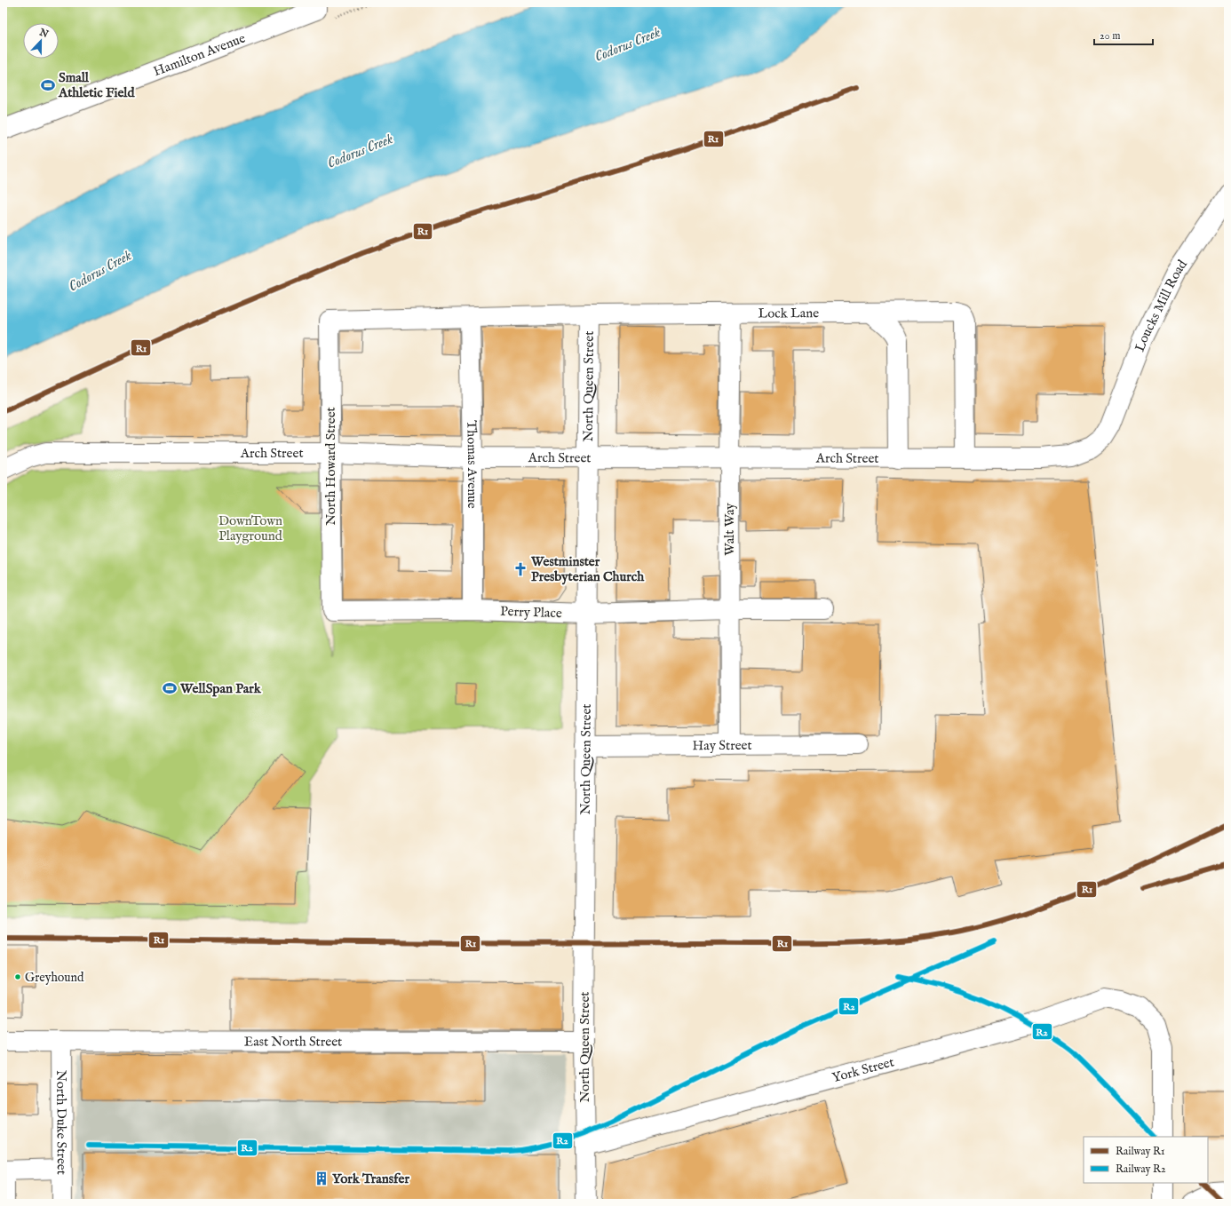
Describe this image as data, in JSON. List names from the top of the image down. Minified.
{"streets":{"street":["Hamilton Avenue","Loucks Mill Road","Lock Lane","North Queen Street","Arch Street","Thomas Avenue","North Howard Street","Walt Way","Perry Place","Hay Street","East North Street","York Street","North Duke Street"]},"crossings":[["Loucks Mill Road","Arch Street"],["Lock Lane","North Queen Street"],["Lock Lane","Arch Street"],["Lock Lane","Thomas Avenue"],["Lock Lane","North Howard Street"],["Lock Lane","Walt Way"],["North Queen Street","Arch Street"],["North Queen Street","Perry Place"],["North Queen Street","Hay Street"],["North Queen Street","East North Street"],["North Queen Street","York Street"],["Arch Street","Thomas Avenue"],["Arch Street","North Howard Street"],["Arch Street","Walt Way"],["Thomas Avenue","Perry Place"],["North Howard Street","Perry Place"],["Walt Way","Perry Place"],["Walt Way","Hay Street"],["East North Street","North Duke Street"]],"water":["Codorus Creek"],"parks":["DownTown Playground"],"places":{"sports":["Small Athletic Field","WellSpan Park"],"church":["Westminster Presbyterian Church"],"other":["Greyhound"],"building":["York Transfer"]},"lines":["rail line R1","rail line R2"],"legend":["Railway R1","Railway R2"],"scale_bar":"20 m","north":"top"}
